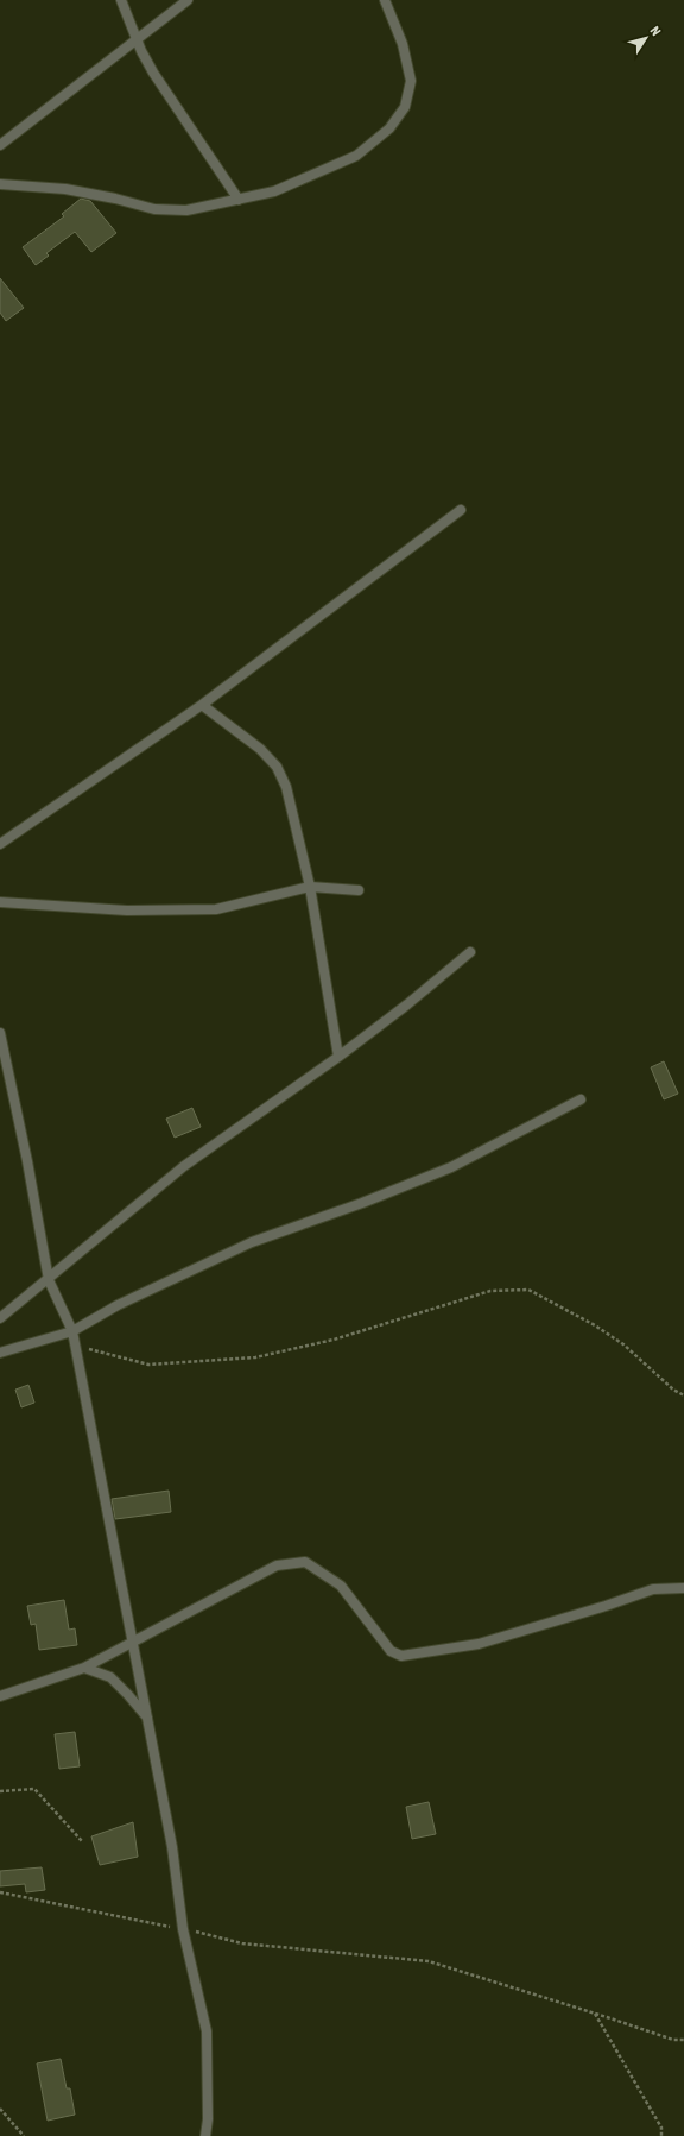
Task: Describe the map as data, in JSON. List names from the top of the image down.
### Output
{
  "north": "top right"
}
